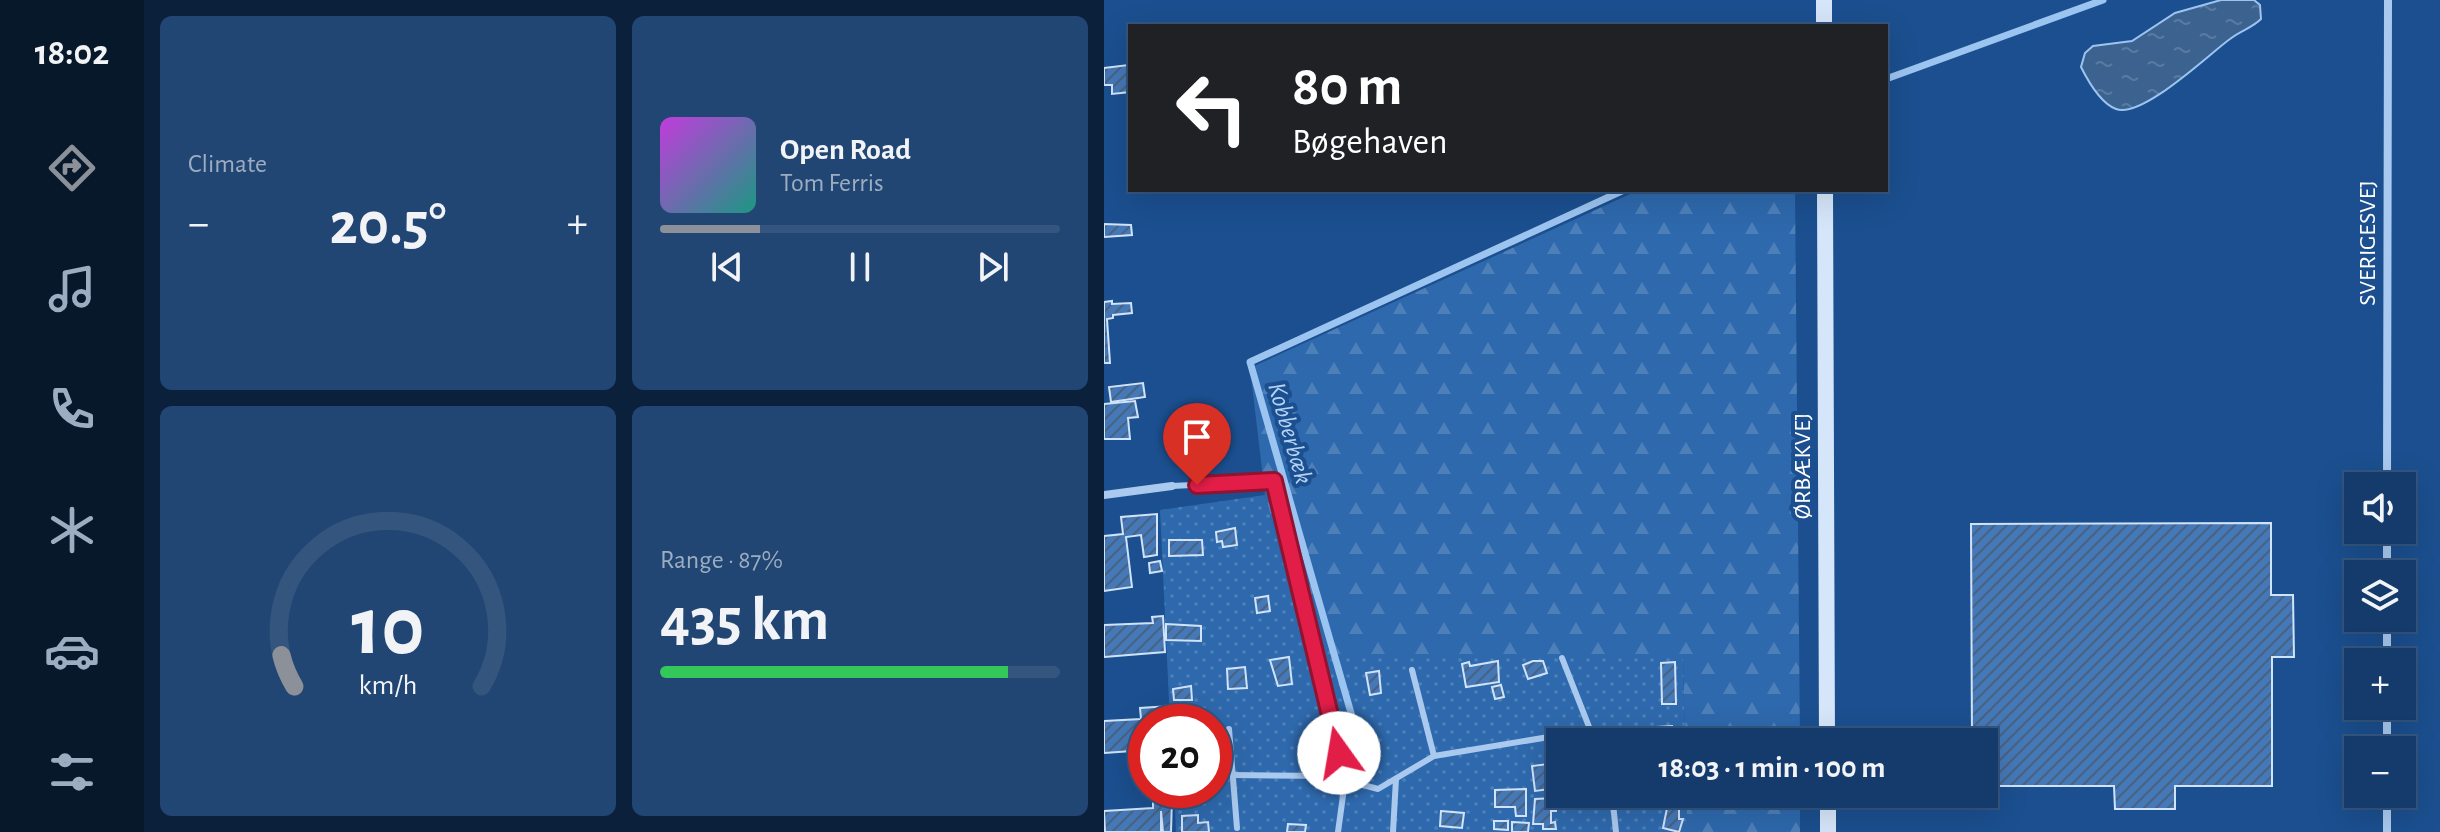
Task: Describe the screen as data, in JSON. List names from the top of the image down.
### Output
{
  "streets": {
    "street": ["SVERIGESVEJ", "ØRBÆKVEJ"]
  },
  "water": ["Kobberbæk"],
  "page": {
    "tabs": "18:02",
    "tile": [
      "Climate",
      ["Range · 87%", "435 km"]
    ],
    "turn": ["80 m", "Bøgehaven"],
    "song": ["Open Road", "Tom Ferris"],
    "heat": ["−", "20.5°", "+"],
    "map_buttons": ["+", "−"],
    "limit": "20",
    "trip": "18:03 · 1 min · 100 m",
    "gauge": ["10", "km/h"]
  }
}
